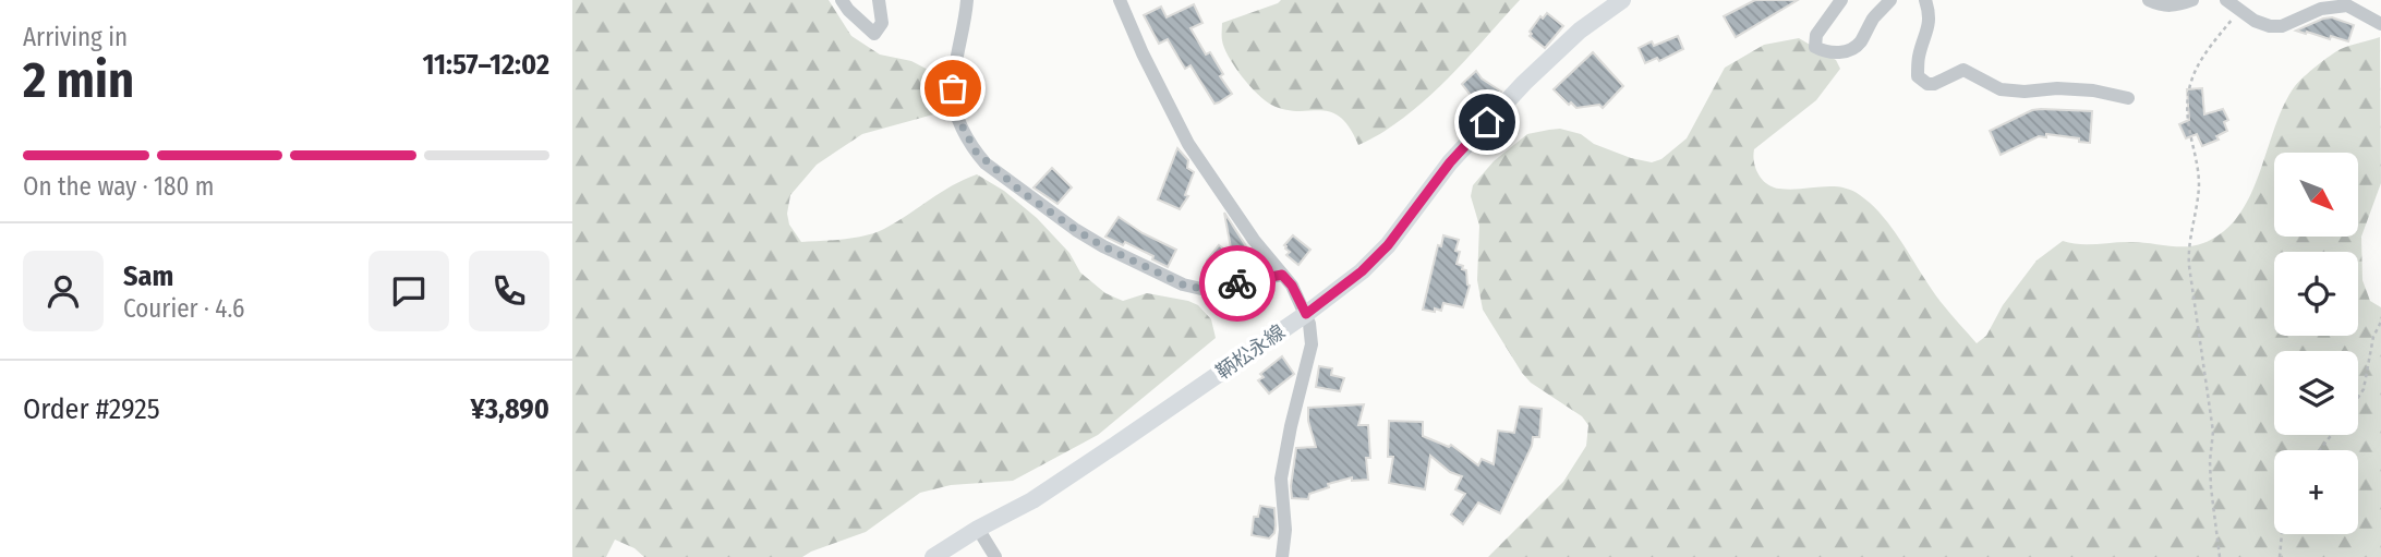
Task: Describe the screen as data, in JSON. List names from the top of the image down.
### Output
{
  "streets": {
    "main road": ["鞆松永線"]
  },
  "north": "bottom right",
  "page": {
    "heading": ["2 min", "Arriving in", "11:57–12:02"],
    "panel": [
      "Sam",
      "Courier · 4.6",
      "Order #2925",
      "¥3,890"
    ],
    "bar": "On the way · 180 m",
    "map_buttons": "+"
  }
}
